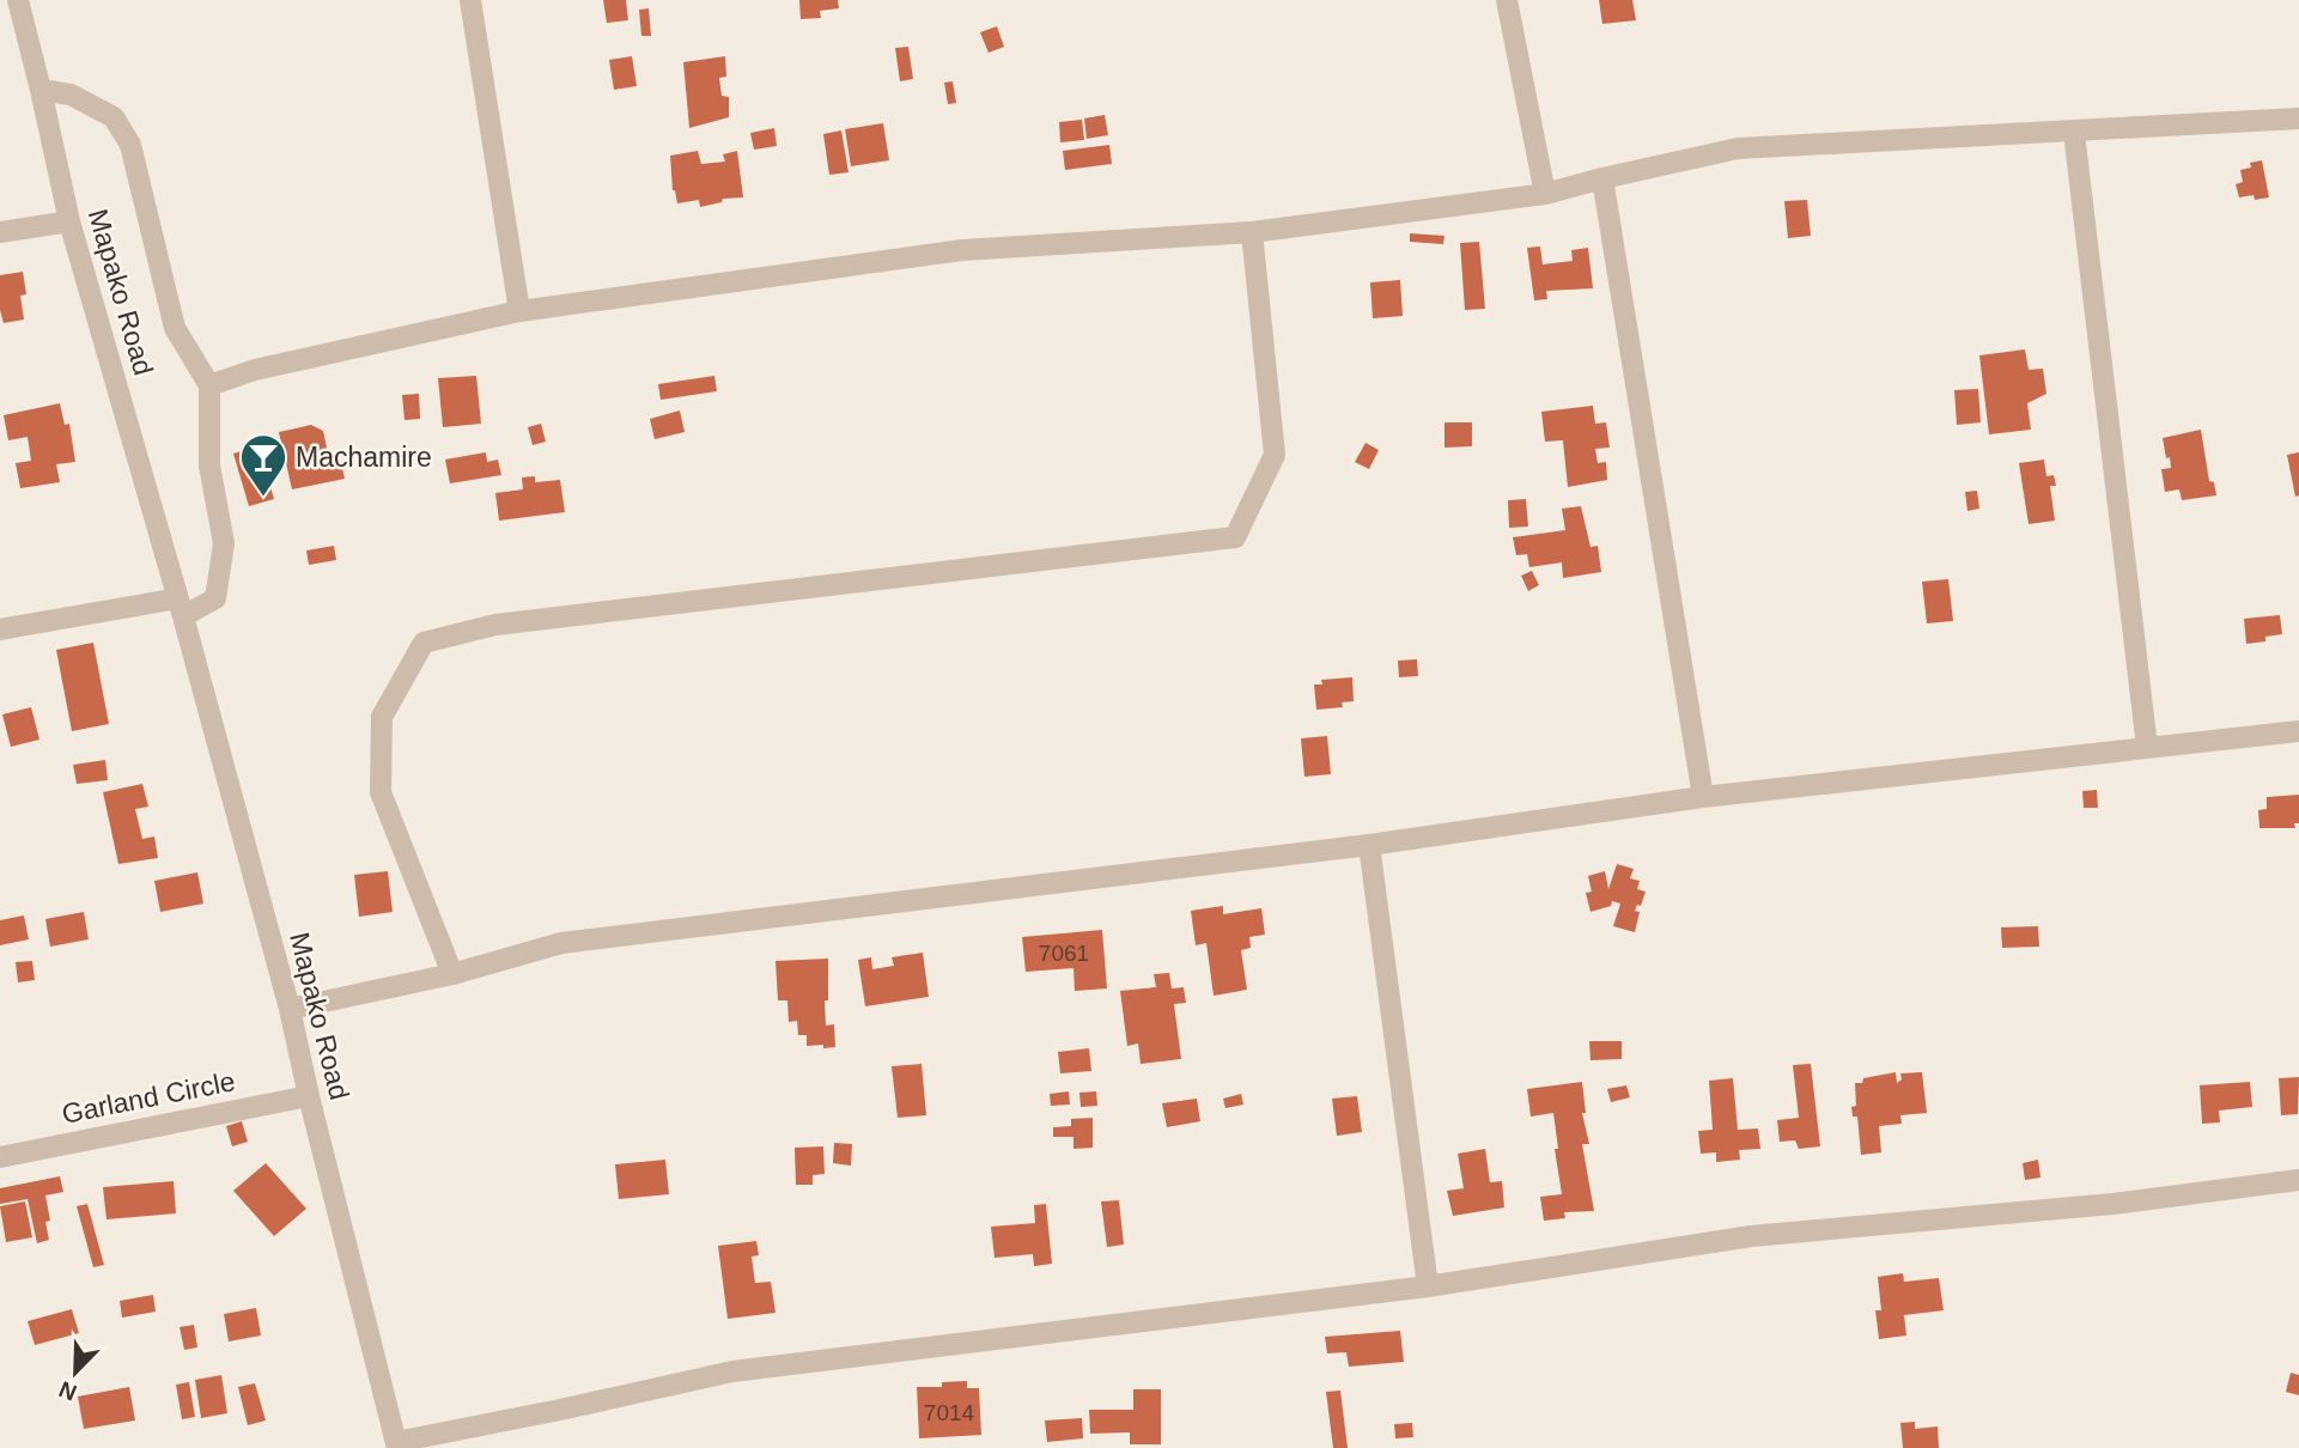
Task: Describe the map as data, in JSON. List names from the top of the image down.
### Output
{
  "streets": {
    "street": ["Mapako Road", "Garland Circle"]
  },
  "crossings": [
    ["Mapako Road", "Garland Circle"]
  ],
  "places": {
    "bar": ["Machamire"]
  },
  "house_numbers": ["7061", "7014"],
  "north": "bottom left"
}
